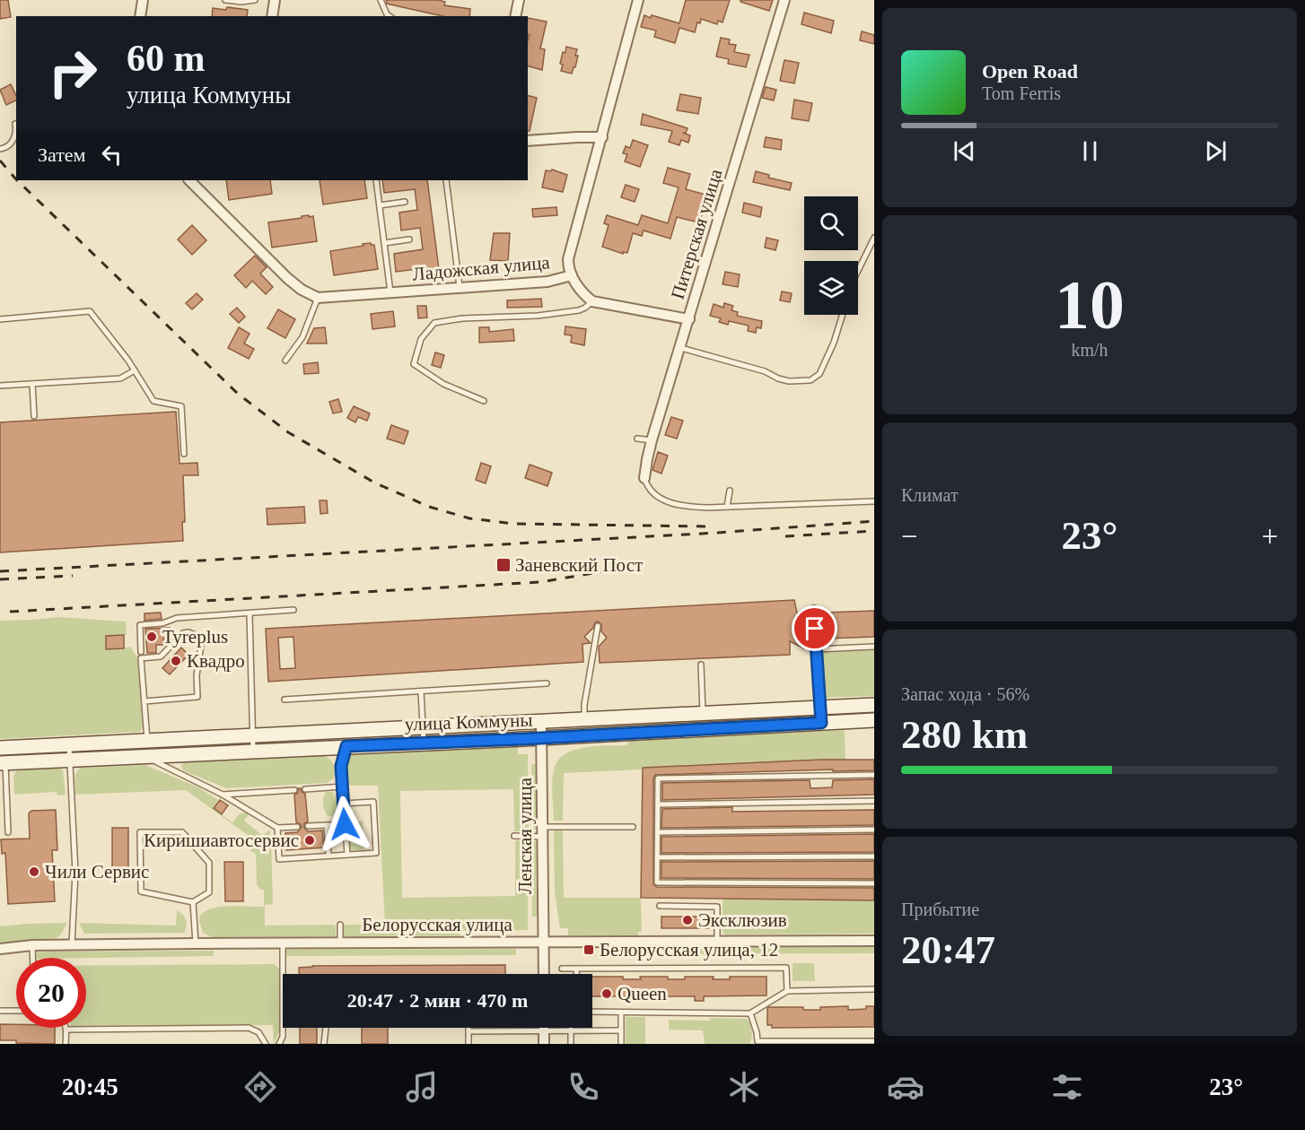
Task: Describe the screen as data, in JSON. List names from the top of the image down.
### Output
{
  "streets": {
    "street": [
      "Питерская улица",
      "Ладожская улица",
      "улица Коммуны",
      "Ленская улица",
      "Белорусская улица"
    ]
  },
  "crossings": [
    ["улица Коммуны", "Ленская улица"],
    ["Ленская улица", "Белорусская улица"]
  ],
  "places": {
    "transit": ["Заневский Пост", "Белорусская улица, 12"],
    "other": [
      "Tyreplus",
      "Квадро",
      "Киришиавтосервис",
      "Чили Сервис",
      "Эксклюзив",
      "Queen"
    ]
  },
  "page": {
    "turn": ["60 m", "улица Коммуны"],
    "song": ["Open Road", "Tom Ferris"],
    "then": "Затем",
    "tile": [
      ["10", "km/h"],
      "Климат",
      ["Запас хода · 56%", "280 km"],
      ["Прибытие", "20:47"]
    ],
    "heat": ["−", "23°", "+"],
    "limit": "20",
    "trip": "20:47 · 2 мин · 470 m",
    "tabs": ["20:45", "23°"]
  }
}
